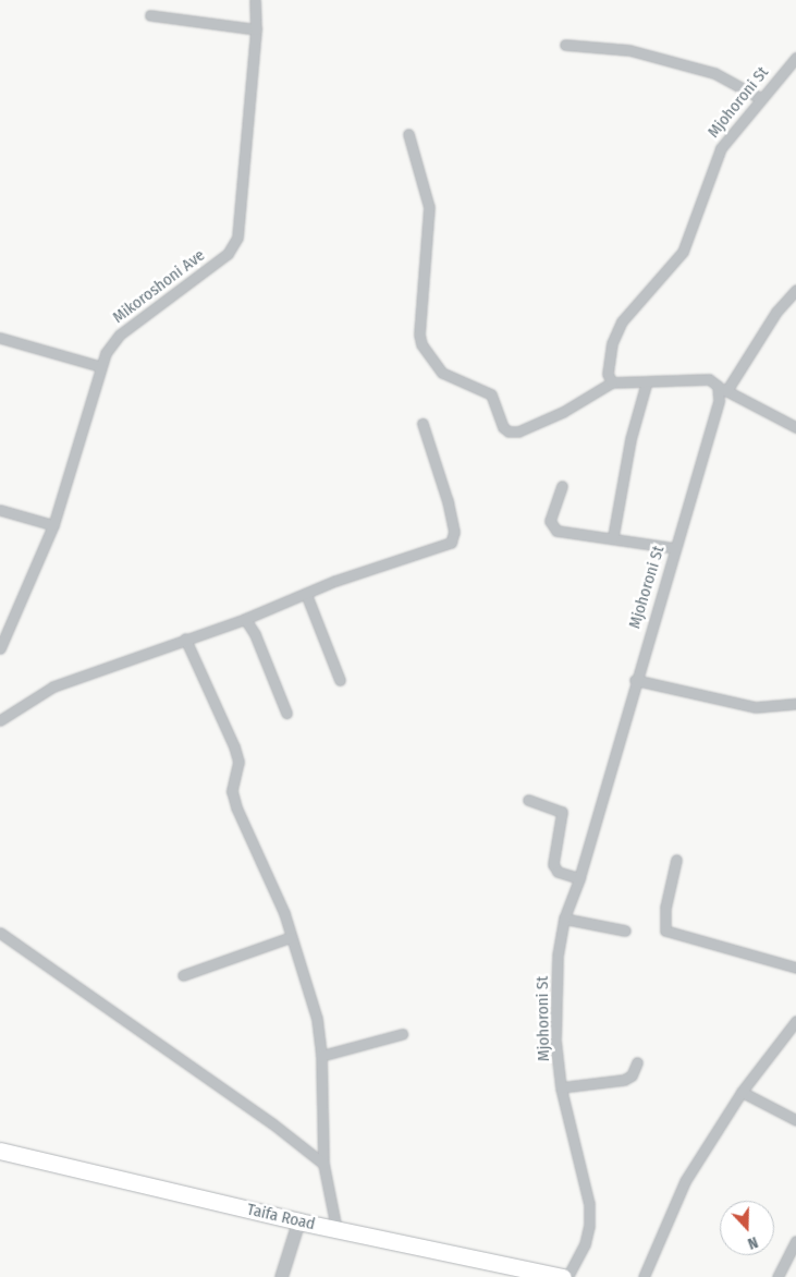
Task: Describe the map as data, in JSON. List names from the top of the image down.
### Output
{
  "streets": {
    "highway": ["Taifa Road"],
    "street": ["Mjohoroni St", "Mikoroshoni Ave"]
  },
  "north": "bottom"
}
